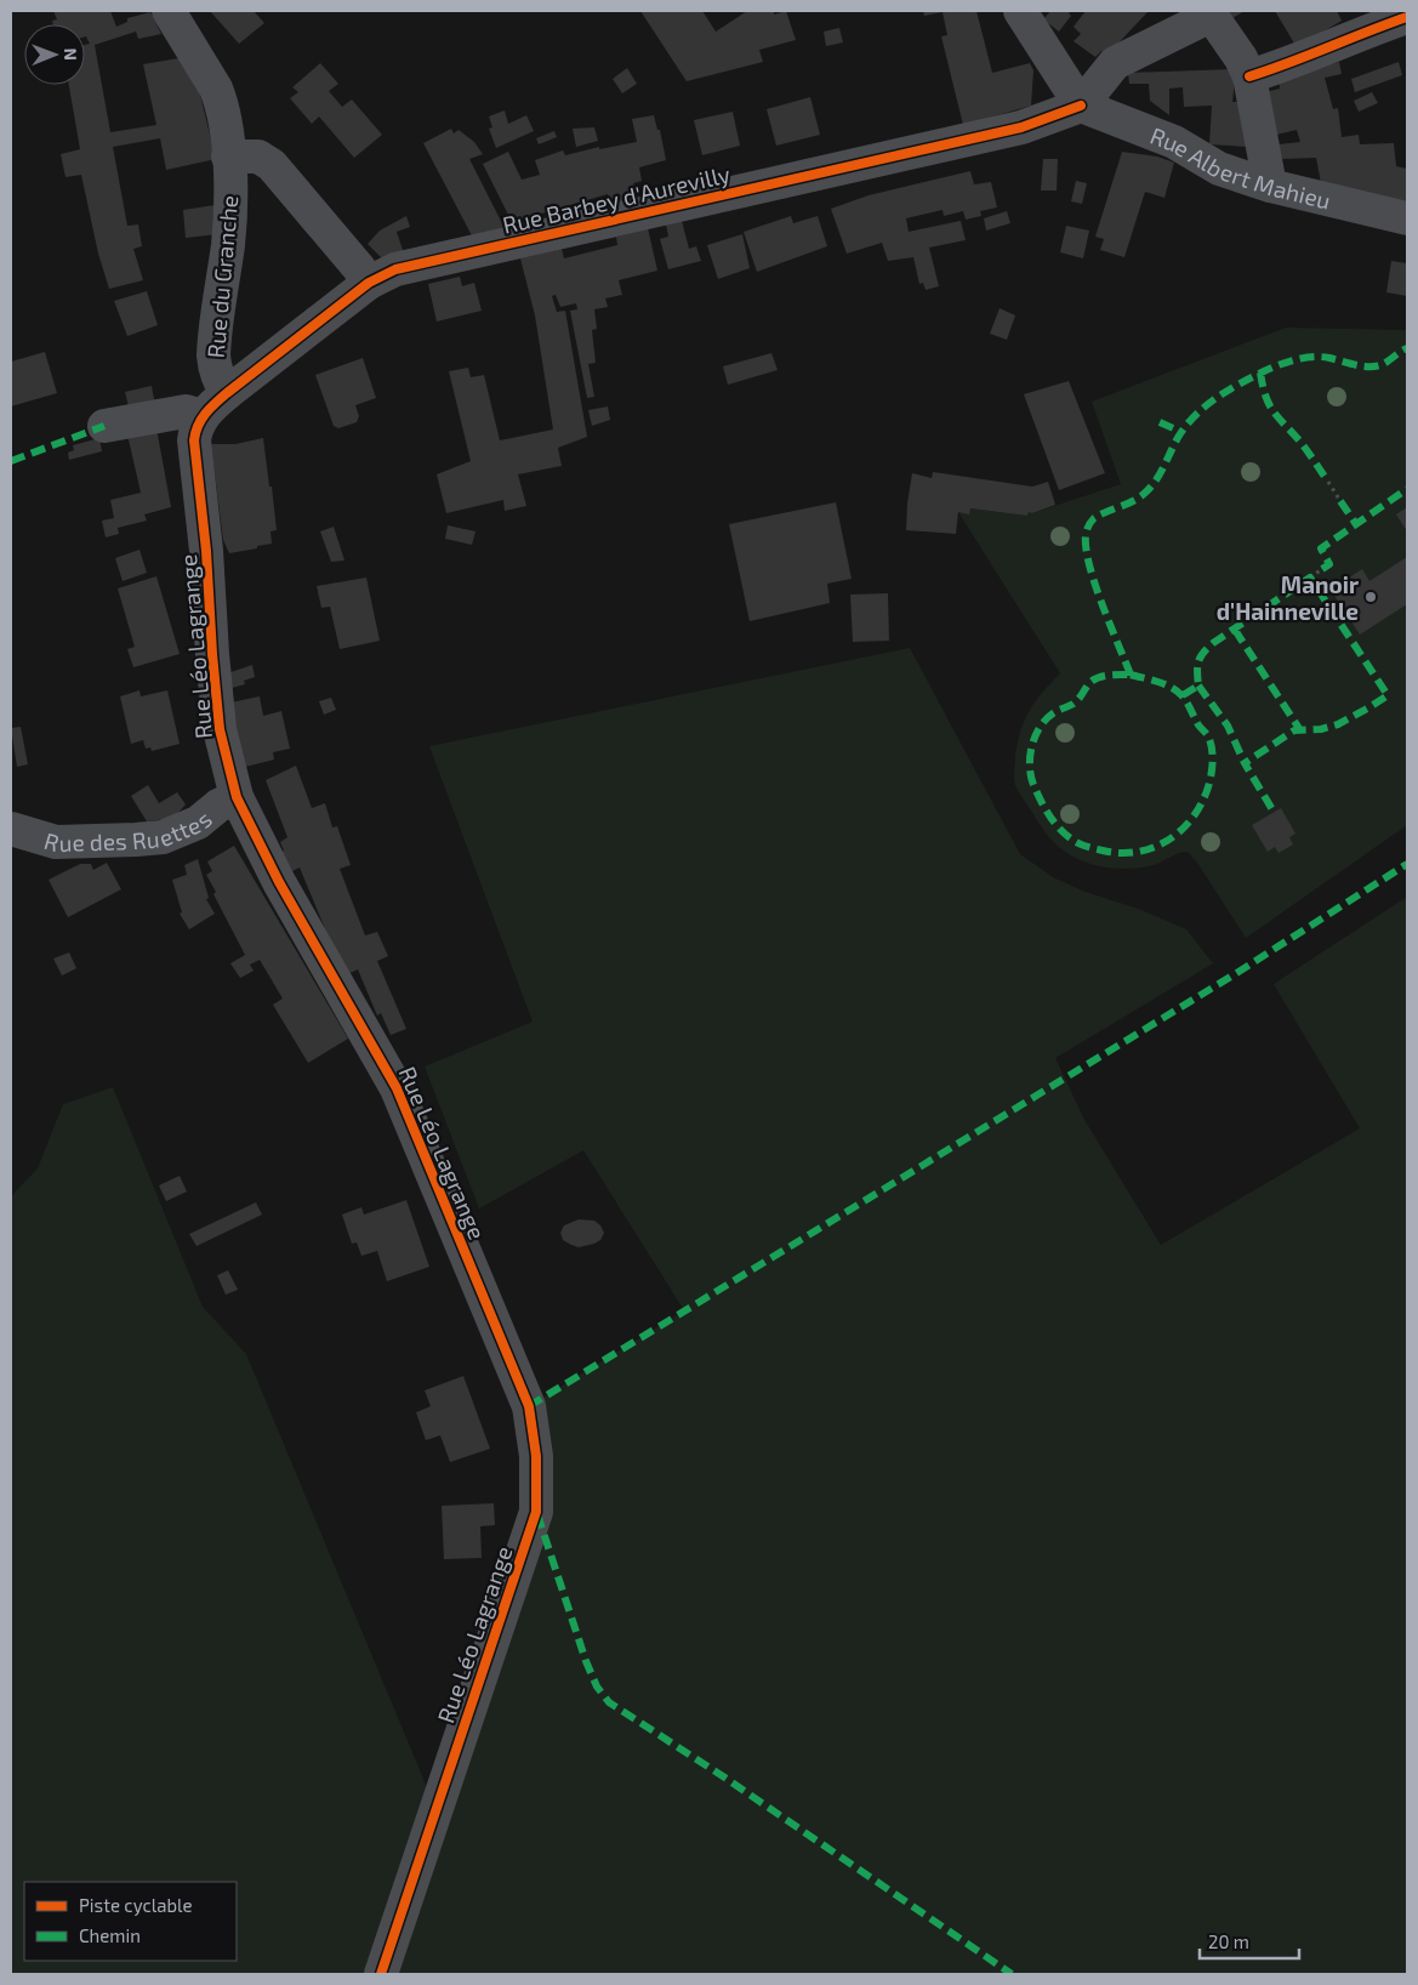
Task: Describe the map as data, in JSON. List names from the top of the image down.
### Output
{
  "streets": {
    "street": [
      "Rue Albert Mahieu",
      "Rue Barbey d'Aurevilly",
      "Rue du Granche",
      "Rue Léo Lagrange",
      "Rue des Ruettes"
    ]
  },
  "crossings": [
    ["Rue Albert Mahieu", "Rue Barbey d'Aurevilly"],
    ["Rue Barbey d'Aurevilly", "Rue du Granche"],
    ["Rue Barbey d'Aurevilly", "Rue Léo Lagrange"],
    ["Rue du Granche", "Rue Léo Lagrange"],
    ["Rue Léo Lagrange", "Rue des Ruettes"]
  ],
  "places": ["Manoir d'Hainneville"],
  "legend": ["Piste cyclable", "Chemin"],
  "scale_bar": "20 m",
  "north": "right"
}
